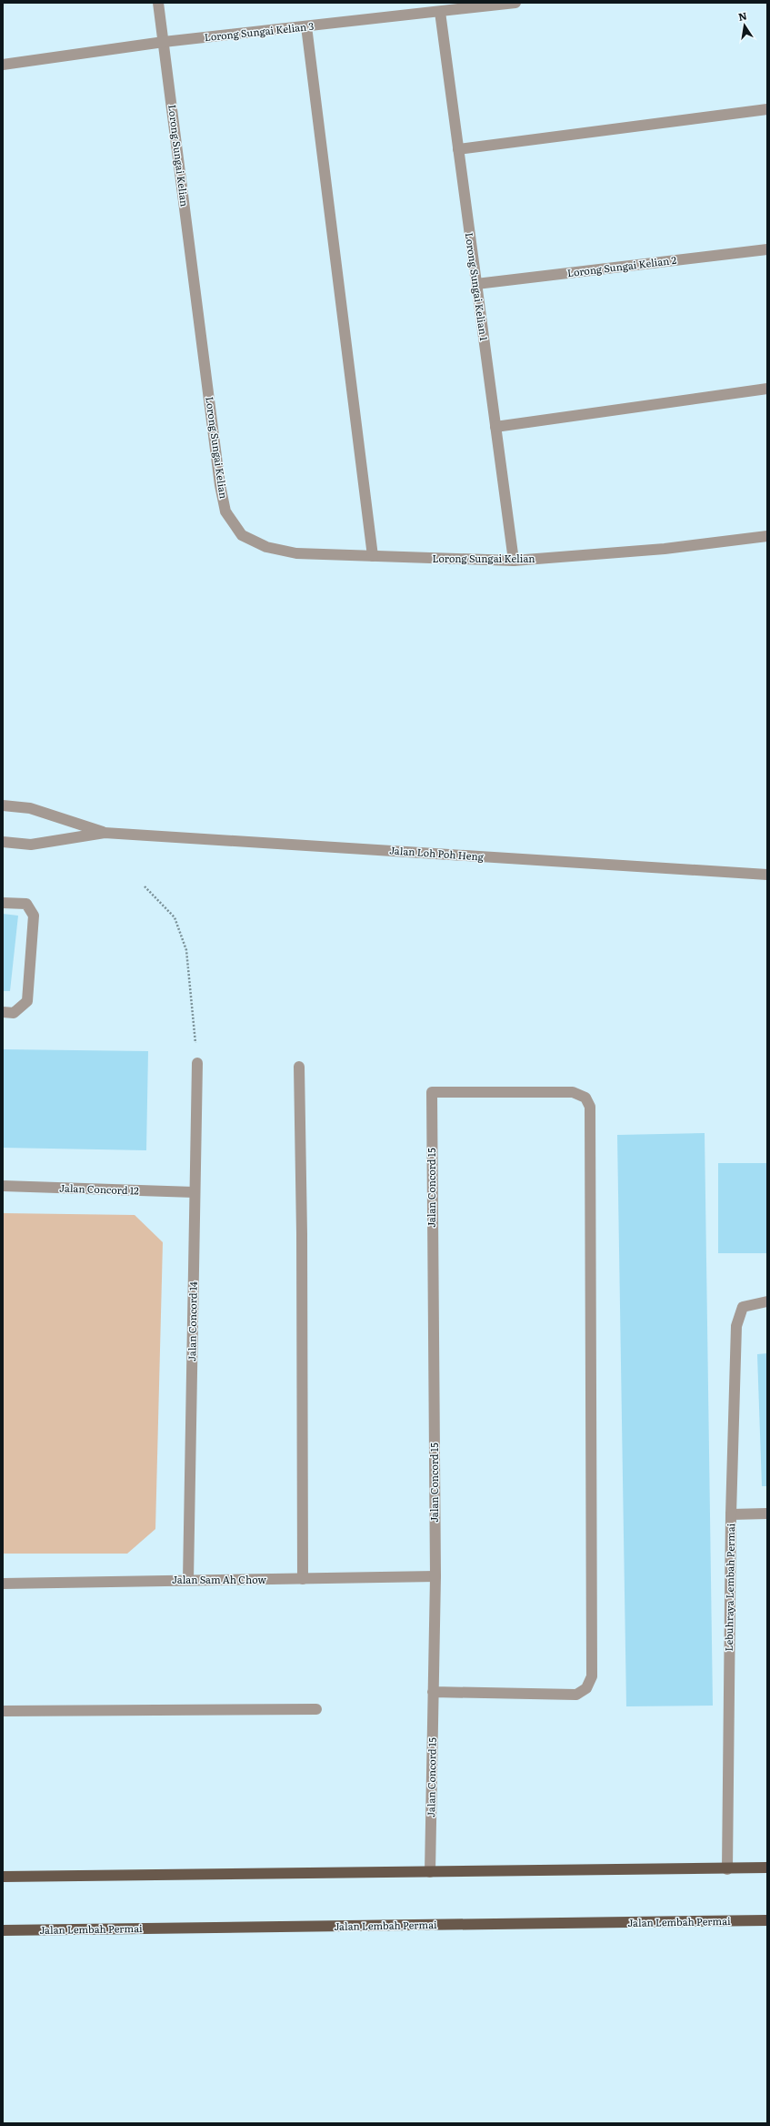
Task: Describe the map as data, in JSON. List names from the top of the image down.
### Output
{
  "streets": {
    "main road": ["Jalan Lembah Permai"],
    "street": [
      "Lorong Sungai Kelian 3",
      "Lorong Sungai Kelian",
      "Lorong Sungai Kelian 2",
      "Lorong Sungai Kelian 1",
      "Jalan Loh Poh Heng",
      "Jalan Concord 15",
      "Jalan Concord 12",
      "Jalan Concord 14",
      "Jalan Sam Ah Chow",
      "Lebuhraya Lembah Permai"
    ]
  },
  "crossings": [
    ["Lorong Sungai Kelian 3", "Lorong Sungai Kelian"],
    ["Lorong Sungai Kelian 3", "Lorong Sungai Kelian 1"],
    ["Lorong Sungai Kelian", "Lorong Sungai Kelian 1"],
    ["Lorong Sungai Kelian 2", "Lorong Sungai Kelian 1"],
    ["Jalan Concord 15", "Jalan Sam Ah Chow"],
    ["Jalan Concord 12", "Jalan Concord 14"],
    ["Jalan Concord 14", "Jalan Sam Ah Chow"]
  ],
  "north": "top"
}
